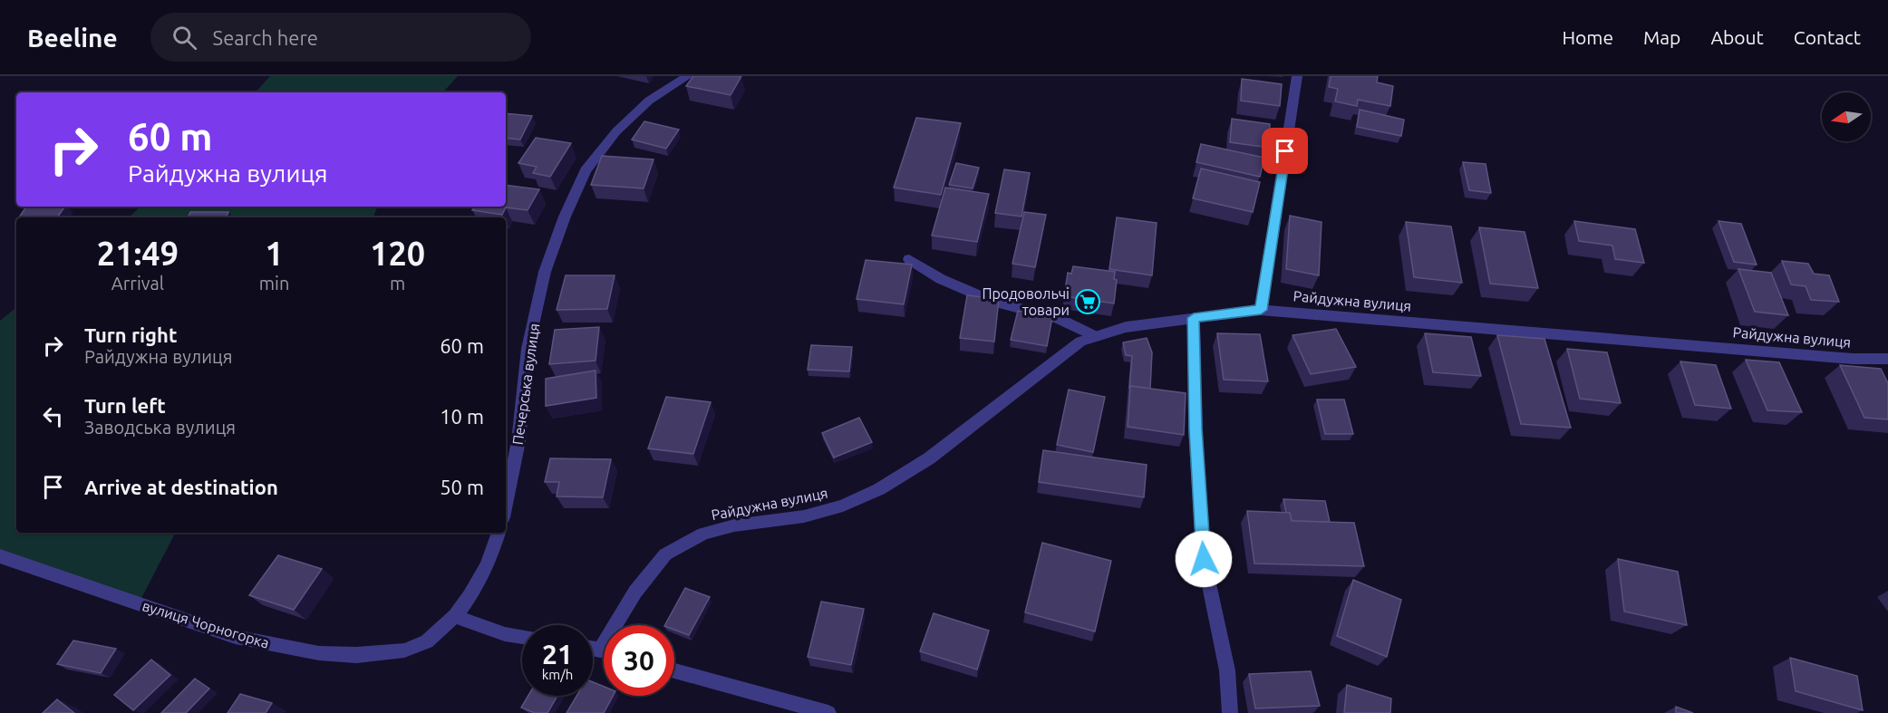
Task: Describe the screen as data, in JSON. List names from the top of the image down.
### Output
{
  "streets": {
    "street": ["Райдужна вулиця", "Печерська вулиця", "вулиця Чорногорка"]
  },
  "places": {
    "supermarket": ["Продовольчі товари"]
  },
  "north": "left",
  "page": {
    "header": "Beeline",
    "search": "Search here",
    "nav": [
      "Home",
      "Map",
      "About",
      "Contact"
    ],
    "turn": ["60 m", "Райдужна вулиця"],
    "eta": [
      "21:49",
      "Arrival",
      "1",
      "min",
      "120",
      "m"
    ],
    "list": [
      {
        "name": "Turn right",
        "note": "Райдужна вулиця",
        "value": "60 m"
      },
      {
        "name": "Turn left",
        "note": "Заводська вулиця",
        "value": "10 m"
      },
      {
        "name": "Arrive at destination",
        "value": "50 m"
      }
    ],
    "speed": "21 km/h",
    "limit": "30"
  }
}
